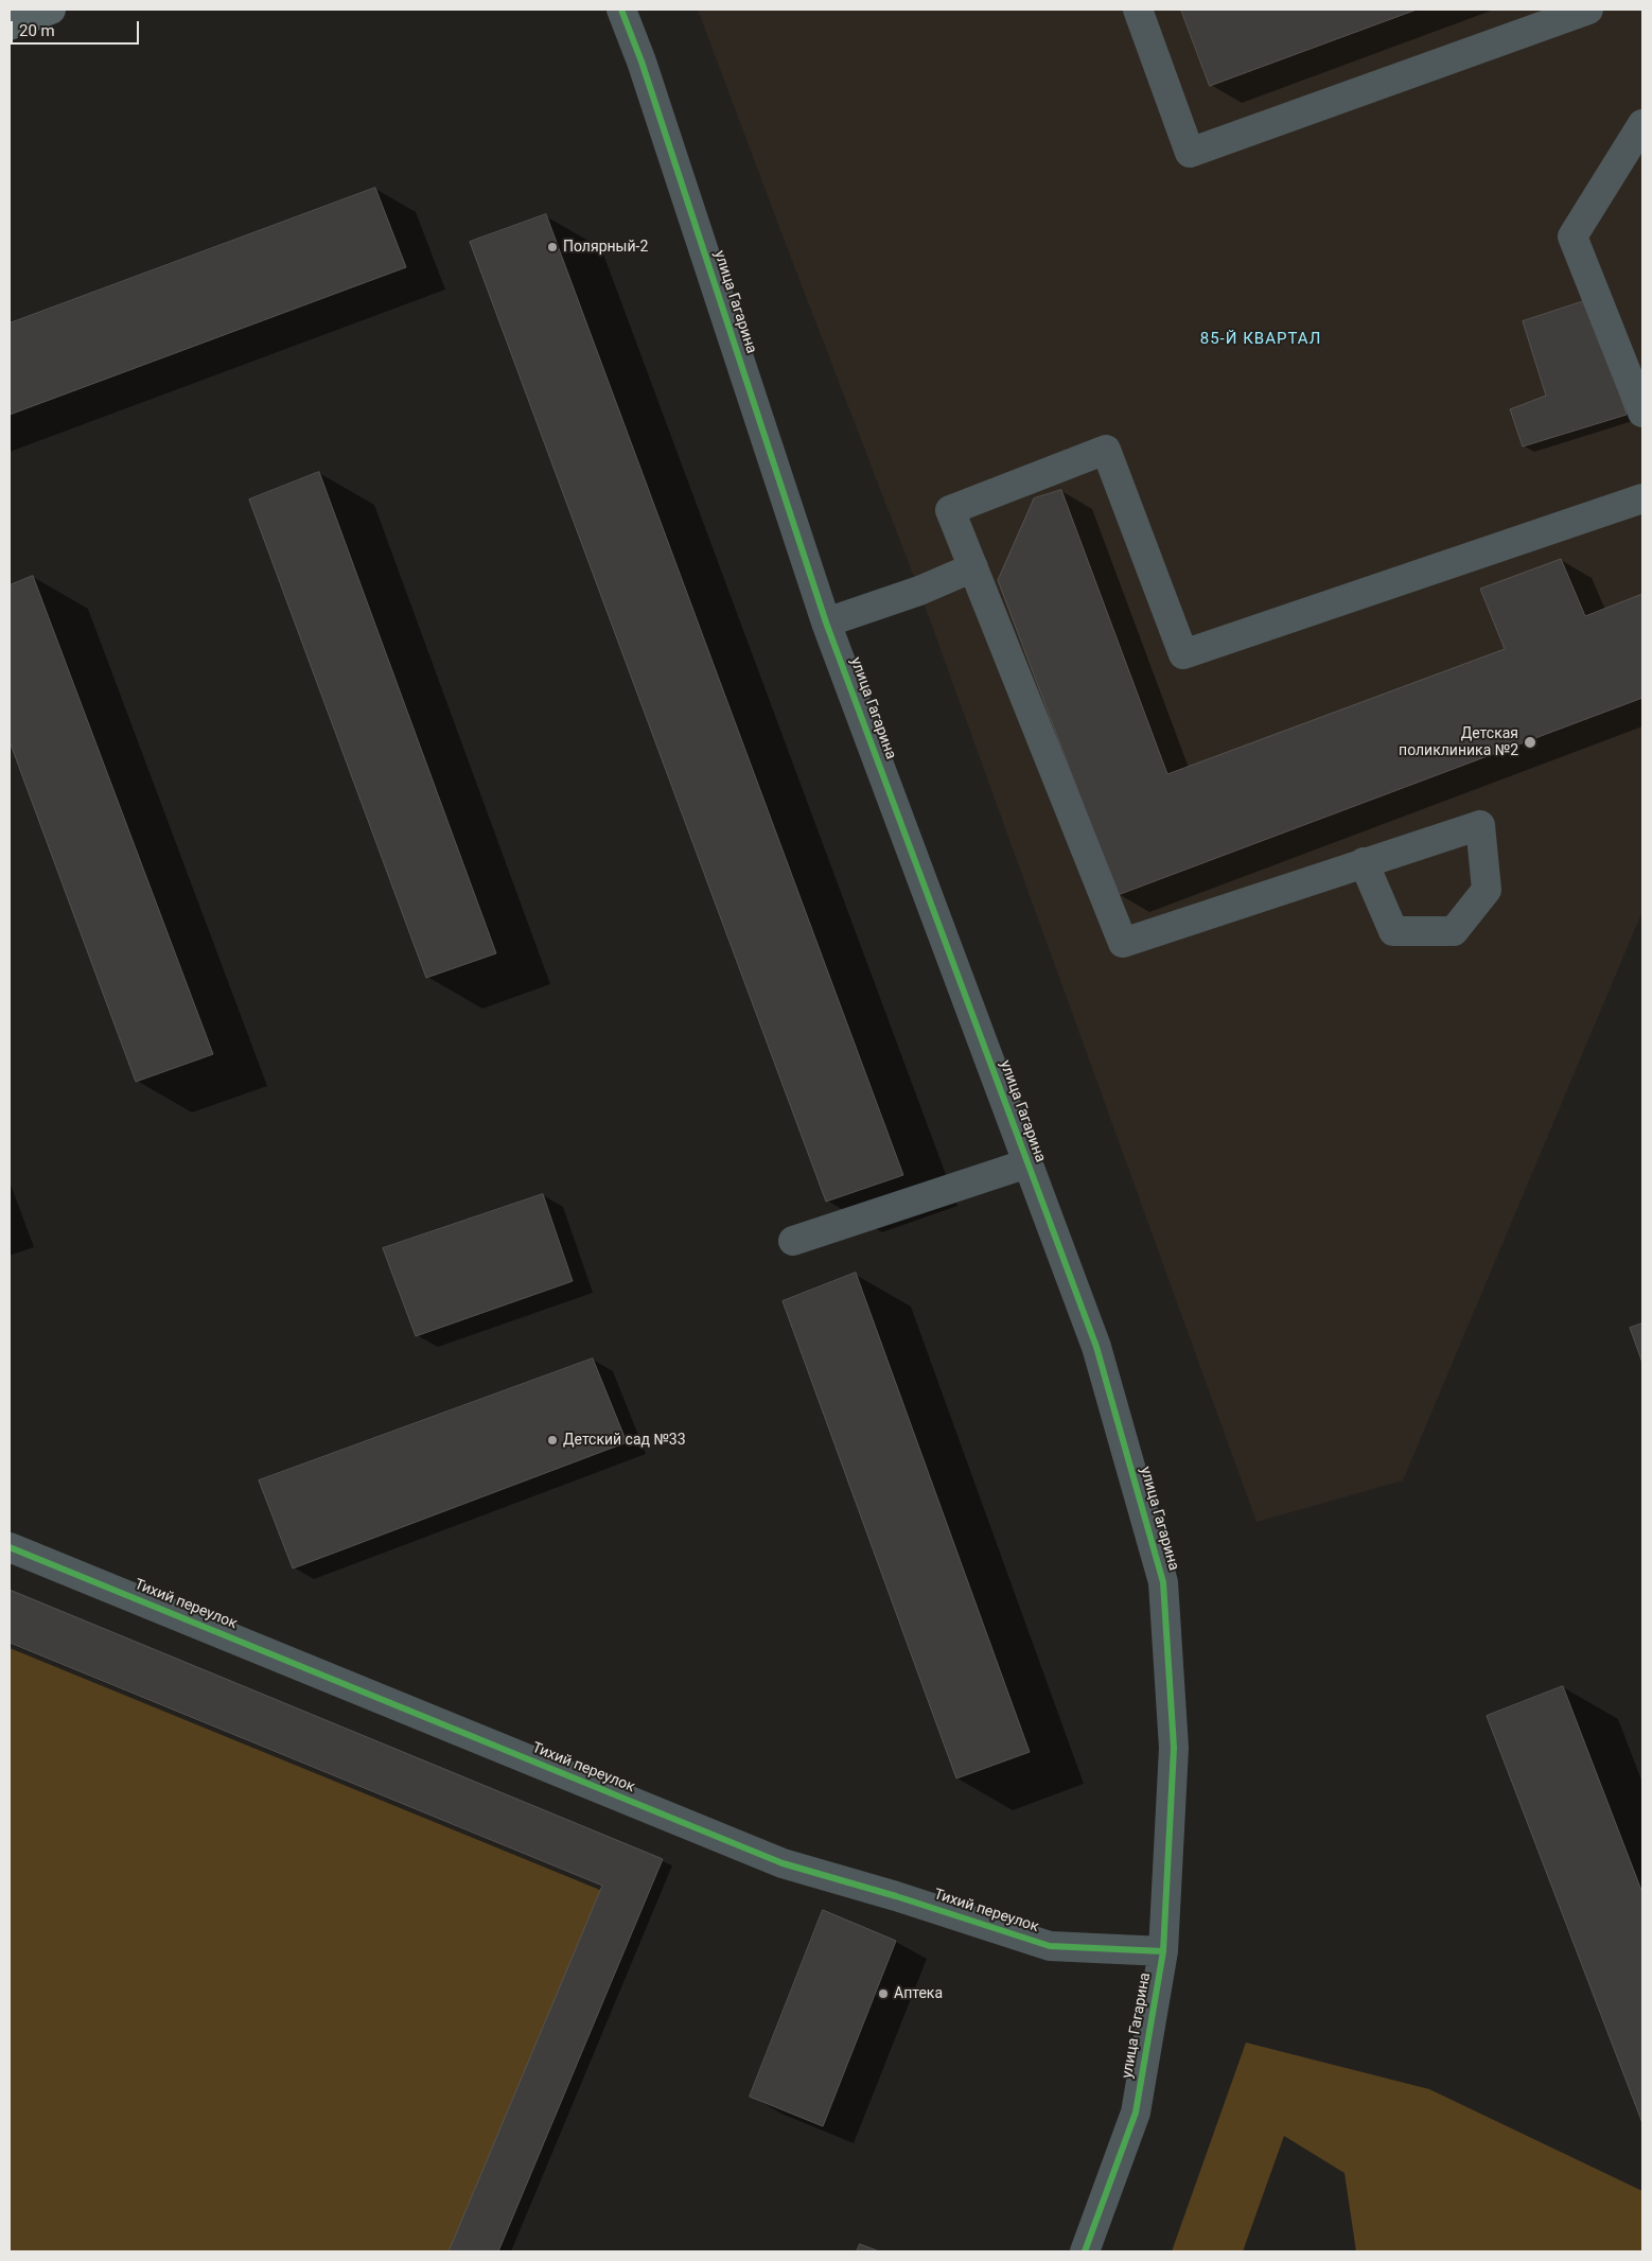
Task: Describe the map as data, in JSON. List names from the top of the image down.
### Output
{
  "streets": {
    "street": ["улица Гагарина", "Тихий переулок"]
  },
  "crossings": [
    ["улица Гагарина", "Тихий переулок"]
  ],
  "districts": ["85-Й КВАРТАЛ"],
  "places": [
    "Полярный-2",
    "Детская поликлиника №2",
    "Детский сад №33",
    "Аптека"
  ],
  "scale_bar": "20 m"
}
